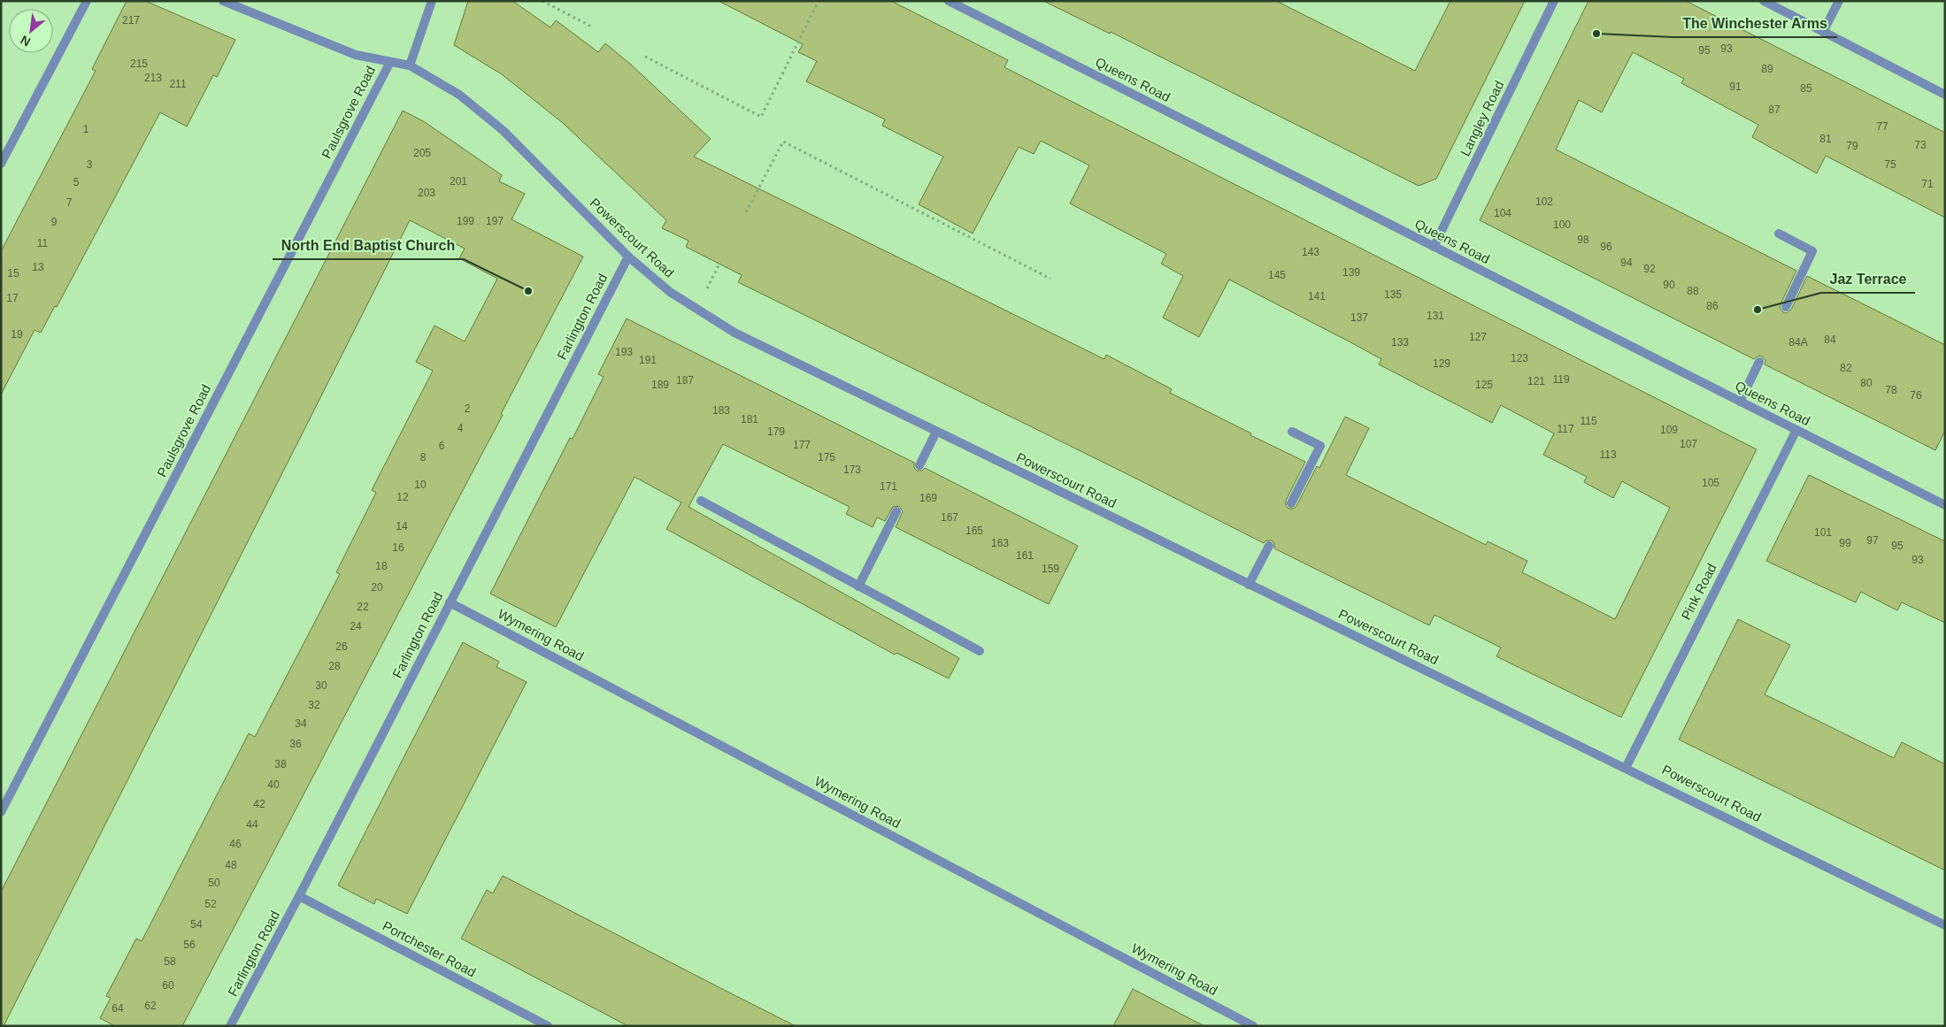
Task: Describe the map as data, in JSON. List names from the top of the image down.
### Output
{
  "streets": {
    "street": [
      "Queens Road",
      "Paulsgrove Road",
      "Langley Road",
      "Powerscourt Road",
      "Farlington Road",
      "Pink Road",
      "Wymering Road",
      "Portchester Road"
    ]
  },
  "crossings": [
    ["Queens Road", "Langley Road"],
    ["Queens Road", "Pink Road"],
    ["Paulsgrove Road", "Powerscourt Road"],
    ["Powerscourt Road", "Farlington Road"],
    ["Powerscourt Road", "Pink Road"],
    ["Farlington Road", "Wymering Road"],
    ["Farlington Road", "Portchester Road"]
  ],
  "places": ["The Winchester Arms", "North End Baptist Church", "Jaz Terrace"],
  "house_numbers": [
    "217",
    "93",
    "95",
    "215",
    "89",
    "213",
    "211",
    "91",
    "85",
    "87",
    "77",
    "1",
    "81",
    "73",
    "79",
    "205",
    "3",
    "75",
    "201",
    "5",
    "71",
    "203",
    "102",
    "7",
    "104",
    "199",
    "197",
    "9",
    "100",
    "98",
    "11",
    "96",
    "143",
    "94",
    "13",
    "92",
    "139",
    "15",
    "145",
    "90",
    "88",
    "135",
    "141",
    "17",
    "86",
    "131",
    "137",
    "19",
    "127",
    "84",
    "133",
    "84A",
    "193",
    "123",
    "191",
    "129",
    "82",
    "119",
    "187",
    "121",
    "80",
    "189",
    "125",
    "78",
    "76",
    "2",
    "183",
    "181",
    "115",
    "4",
    "117",
    "109",
    "179",
    "107",
    "177",
    "6",
    "113",
    "8",
    "175",
    "173",
    "105",
    "10",
    "171",
    "12",
    "169",
    "167",
    "14",
    "165",
    "101",
    "97",
    "163",
    "99",
    "95",
    "16",
    "161",
    "93",
    "18",
    "159",
    "20",
    "22",
    "24",
    "26",
    "28",
    "30",
    "32",
    "34",
    "36",
    "38",
    "40",
    "42",
    "44",
    "46",
    "48",
    "50",
    "52",
    "54",
    "56",
    "58",
    "60",
    "62",
    "64"
  ],
  "north": "bottom left"
}
